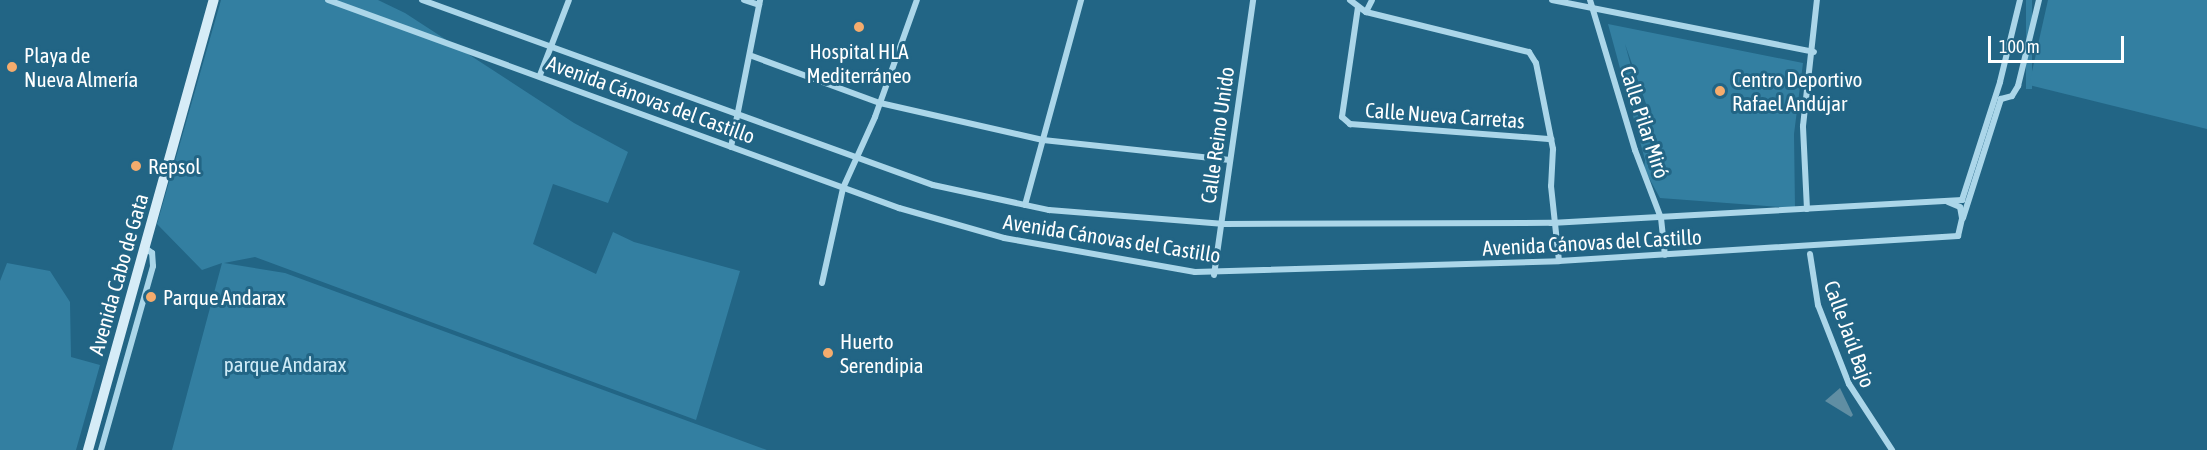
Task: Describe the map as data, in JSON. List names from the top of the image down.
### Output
{
  "streets": {
    "main road": ["Avenida Cabo de Gata"],
    "street": [
      "Avenida Cánovas del Castillo",
      "Calle Nueva Carretas",
      "Calle Pilar Miró",
      "Calle Reino Unido",
      "Calle Jaúl Bajo"
    ]
  },
  "crossings": [
    ["Avenida Cánovas del Castillo", "Calle Pilar Miró"],
    ["Avenida Cánovas del Castillo", "Calle Reino Unido"]
  ],
  "parks": ["parque Andarax"],
  "places": [
    "Hospital HLA Mediterráneo",
    "Playa de Nueva Almería",
    "Centro Deportivo Rafael Andújar",
    "Repsol",
    "Parque Andarax",
    "Huerto Serendipia"
  ],
  "scale_bar": "100 m"
}
